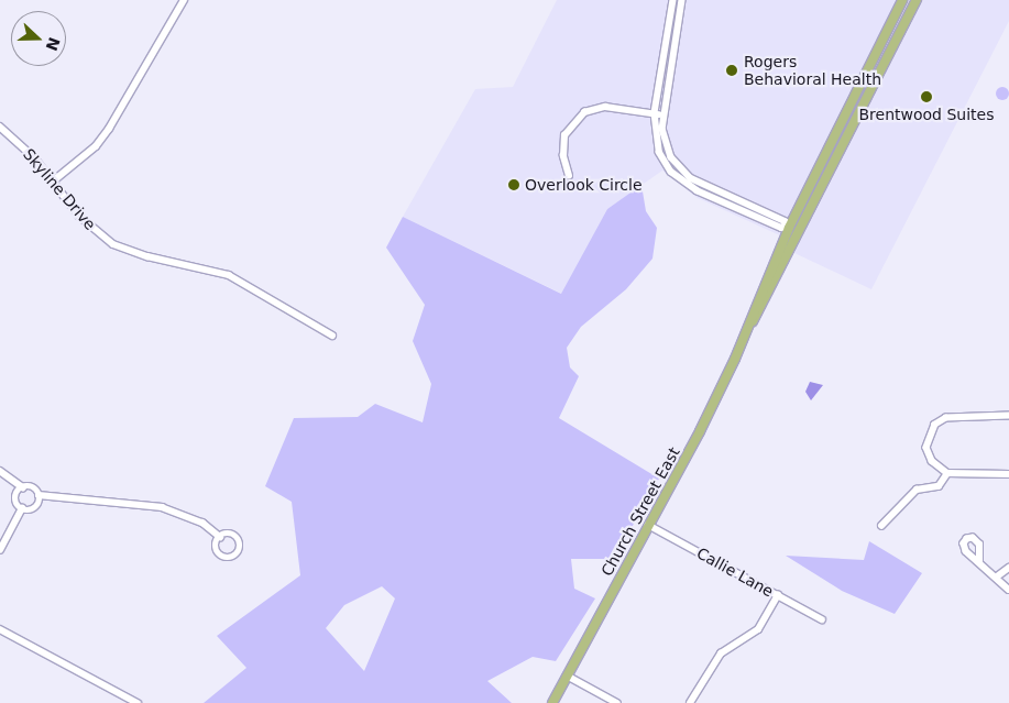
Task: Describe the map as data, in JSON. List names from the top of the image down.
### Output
{
  "streets": {
    "main road": ["Church Street East"],
    "street": ["Skyline Drive", "Callie Lane"]
  },
  "crossings": [
    ["Church Street East", "Callie Lane"]
  ],
  "places": ["Rogers Behavioral Health", "Brentwood Suites", "Overlook Circle"],
  "north": "right"
}
